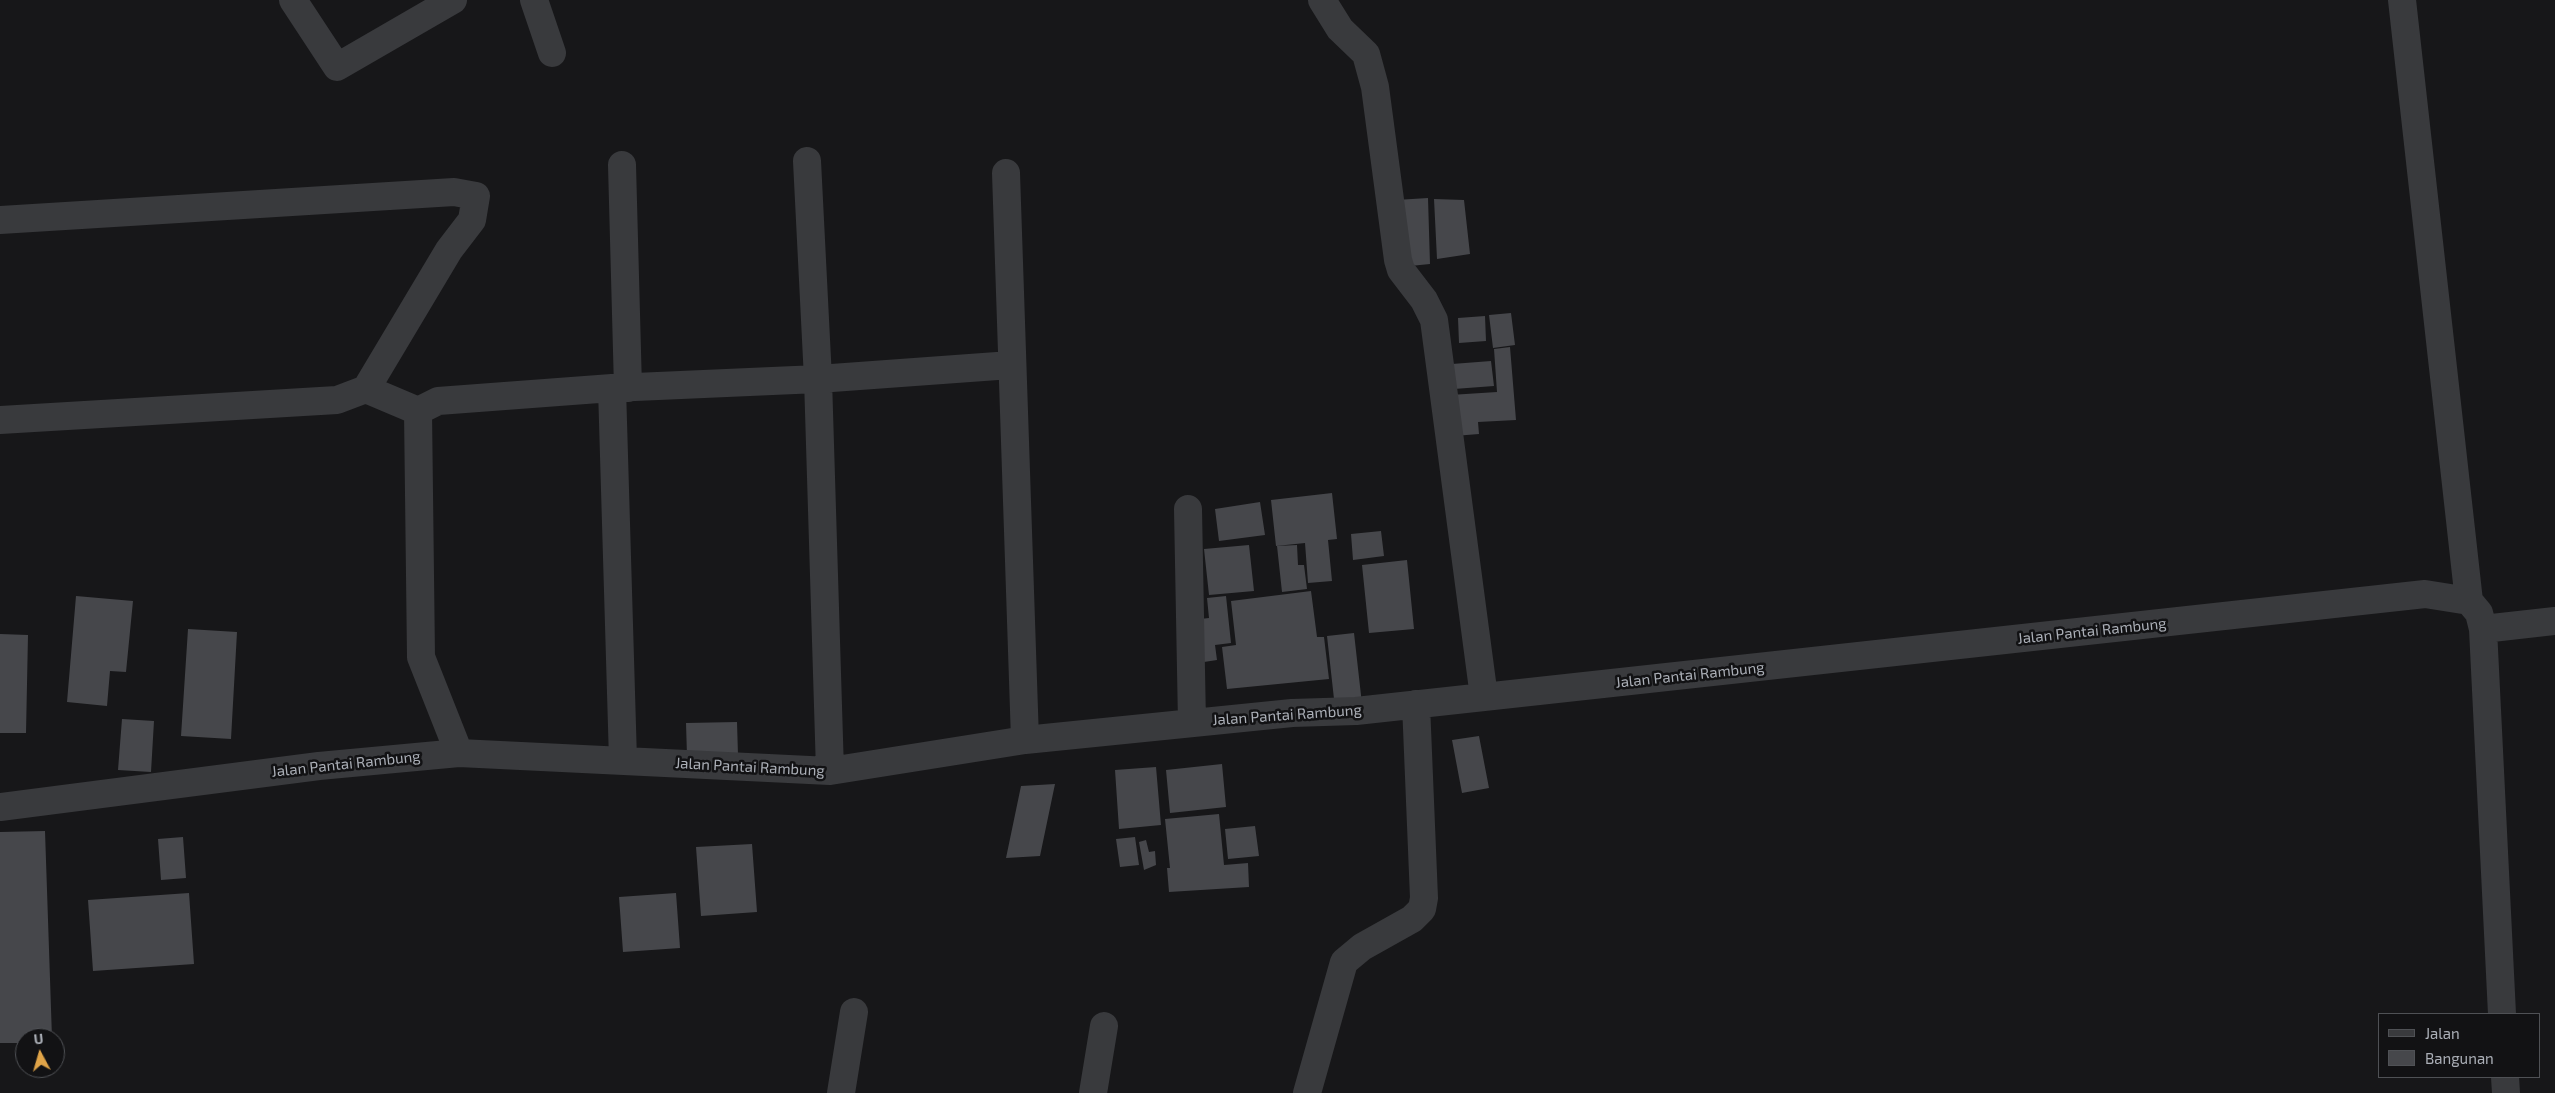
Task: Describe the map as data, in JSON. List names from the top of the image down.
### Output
{
  "streets": {
    "street": ["Jalan Pantai Rambung"]
  },
  "legend": ["Jalan", "Bangunan"],
  "north": "top"
}
